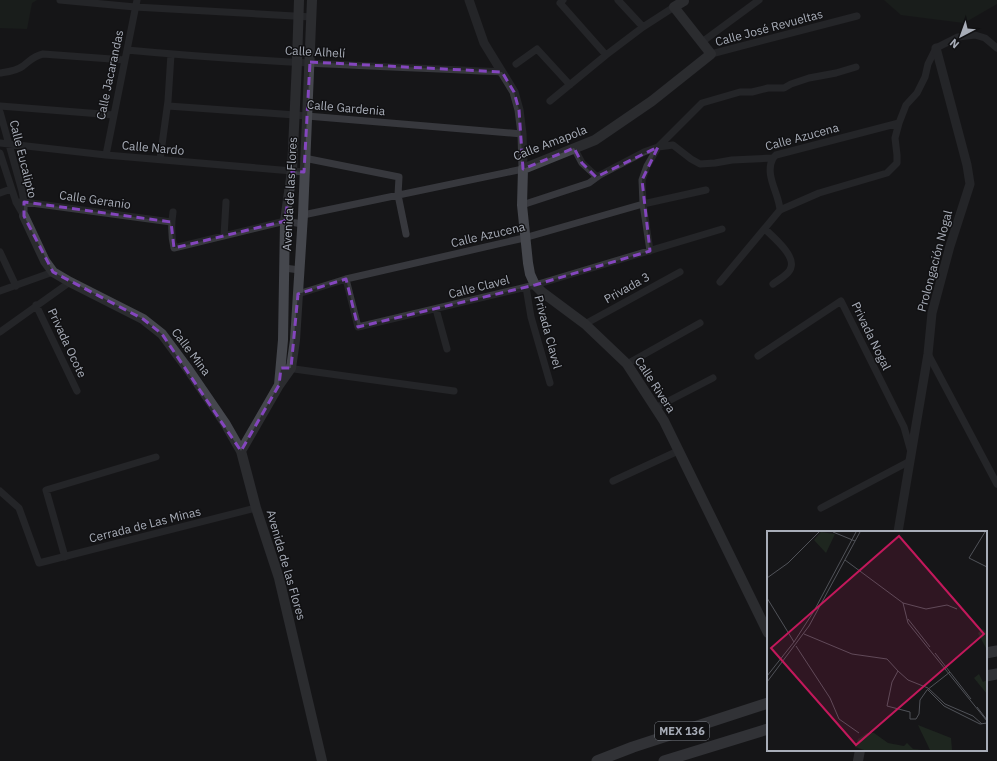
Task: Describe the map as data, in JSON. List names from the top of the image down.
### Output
{
  "streets": {
    "main road": [
      "Calle Amapola",
      "Avenida de las Flores",
      "Calle Mina",
      "Calle Rivera",
      "MEX 136"
    ],
    "street": [
      "Calle José Revueltas",
      "Calle Alhelí",
      "Calle Jacarandas",
      "Calle Gardenia",
      "Calle Azucena",
      "Calle Nardo",
      "Calle Eucalipto",
      "Calle Geranio",
      "Prolongación Nogal",
      "Calle Clavel",
      "Privada 3",
      "Privada Clavel",
      "Privada Nogal",
      "Privada Ocote",
      "Cerrada de Las Minas"
    ]
  },
  "crossings": [
    ["Calle José Revueltas", "Calle Amapola"],
    ["Calle Alhelí", "Calle Jacarandas"],
    ["Calle Alhelí", "Avenida de las Flores"],
    ["Calle Jacarandas", "Calle Nardo"],
    ["Calle Gardenia", "Avenida de las Flores"],
    ["Calle Azucena", "Avenida de las Flores"],
    ["Calle Azucena", "Calle Clavel"],
    ["Calle Amapola", "Avenida de las Flores"],
    ["Calle Nardo", "Calle Eucalipto"],
    ["Calle Nardo", "Avenida de las Flores"],
    ["Calle Eucalipto", "Calle Geranio"],
    ["Avenida de las Flores", "Calle Mina"],
    ["Avenida de las Flores", "Cerrada de Las Minas"],
    ["Prolongación Nogal", "Privada Nogal"],
    ["Calle Clavel", "Privada Clavel"],
    ["Calle Clavel", "Calle Rivera"],
    ["Privada 3", "Calle Rivera"],
    ["Privada Clavel", "Calle Rivera"]
  ],
  "north": "bottom left"
}
